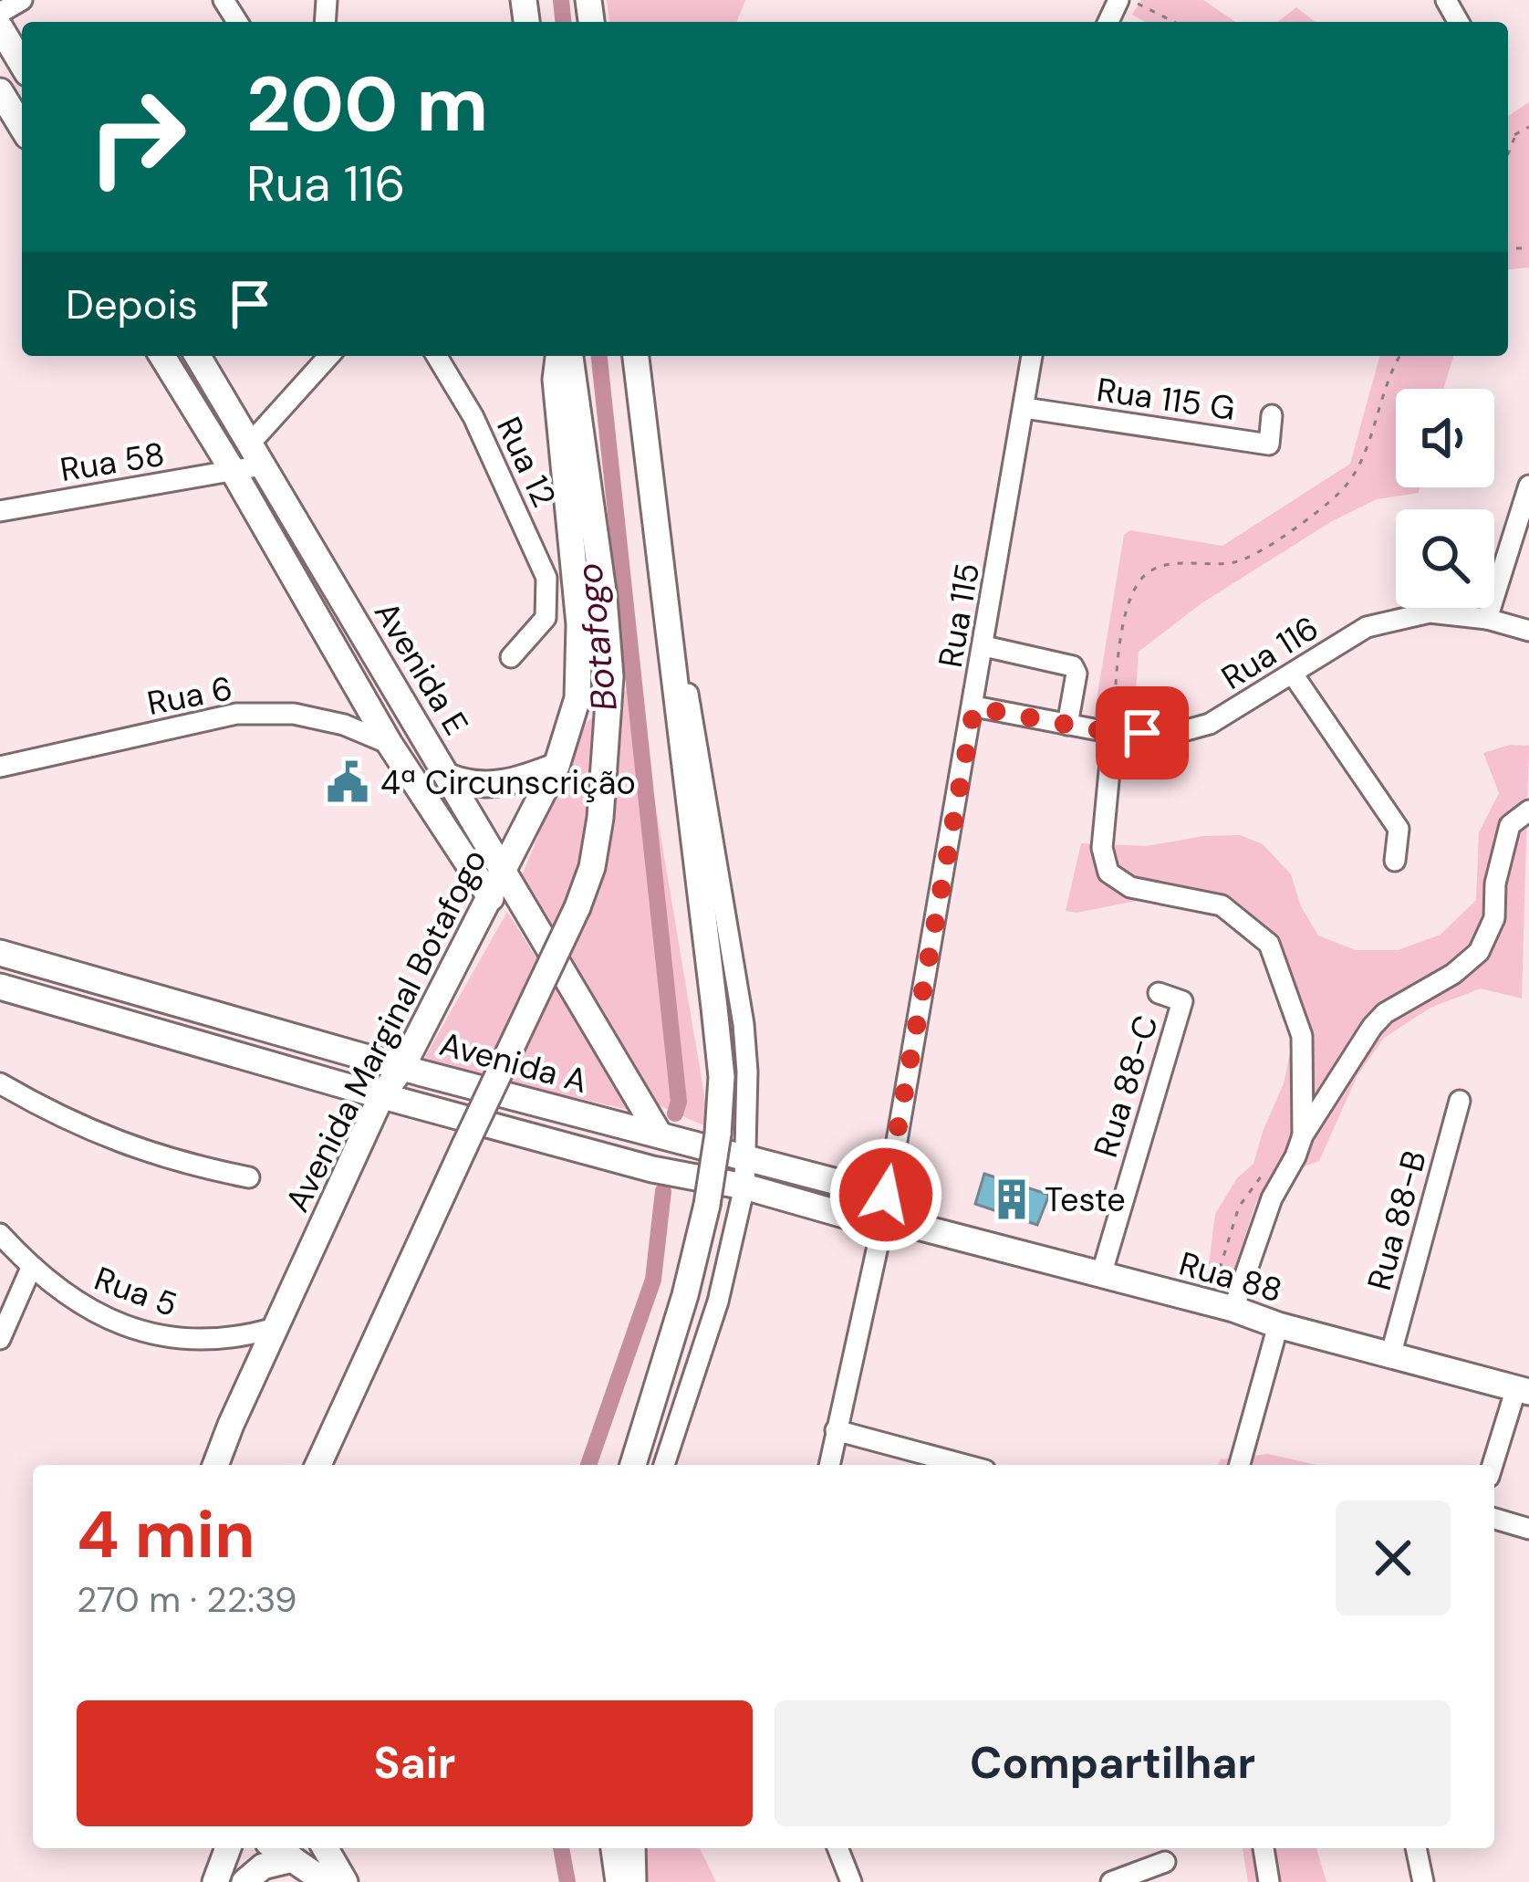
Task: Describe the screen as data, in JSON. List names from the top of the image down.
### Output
{
  "streets": {
    "main road": [
      "Avenida E",
      "Avenida Marginal Botafogo",
      "Avenida A",
      "Rua 88"
    ],
    "street": [
      "Rua 115 G",
      "Rua 58",
      "Rua 12",
      "Rua 115",
      "Rua 116",
      "Rua 6",
      "Rua 88-C",
      "Rua 88-B",
      "Rua 5"
    ]
  },
  "crossings": [
    ["Rua 115 G", "Rua 115"],
    ["Rua 58", "Avenida E"],
    ["Rua 115", "Rua 116"],
    ["Rua 115", "Avenida A"],
    ["Rua 115", "Rua 88"],
    ["Avenida E", "Rua 6"],
    ["Avenida E", "Avenida Marginal Botafogo"],
    ["Avenida E", "Avenida A"],
    ["Avenida Marginal Botafogo", "Avenida A"],
    ["Avenida Marginal Botafogo", "Rua 5"],
    ["Avenida A", "Rua 88"],
    ["Rua 88-C", "Rua 88"],
    ["Rua 88-B", "Rua 88"]
  ],
  "water": ["Botafogo"],
  "places": {
    "public building": ["4ª Circunscrição"],
    "building": ["Teste"]
  },
  "page": {
    "turn": ["200 m", "Rua 116"],
    "then": "Depois",
    "heading": ["4 min", "270 m · 22:39"],
    "buttons": ["Sair", "Compartilhar"]
  }
}
